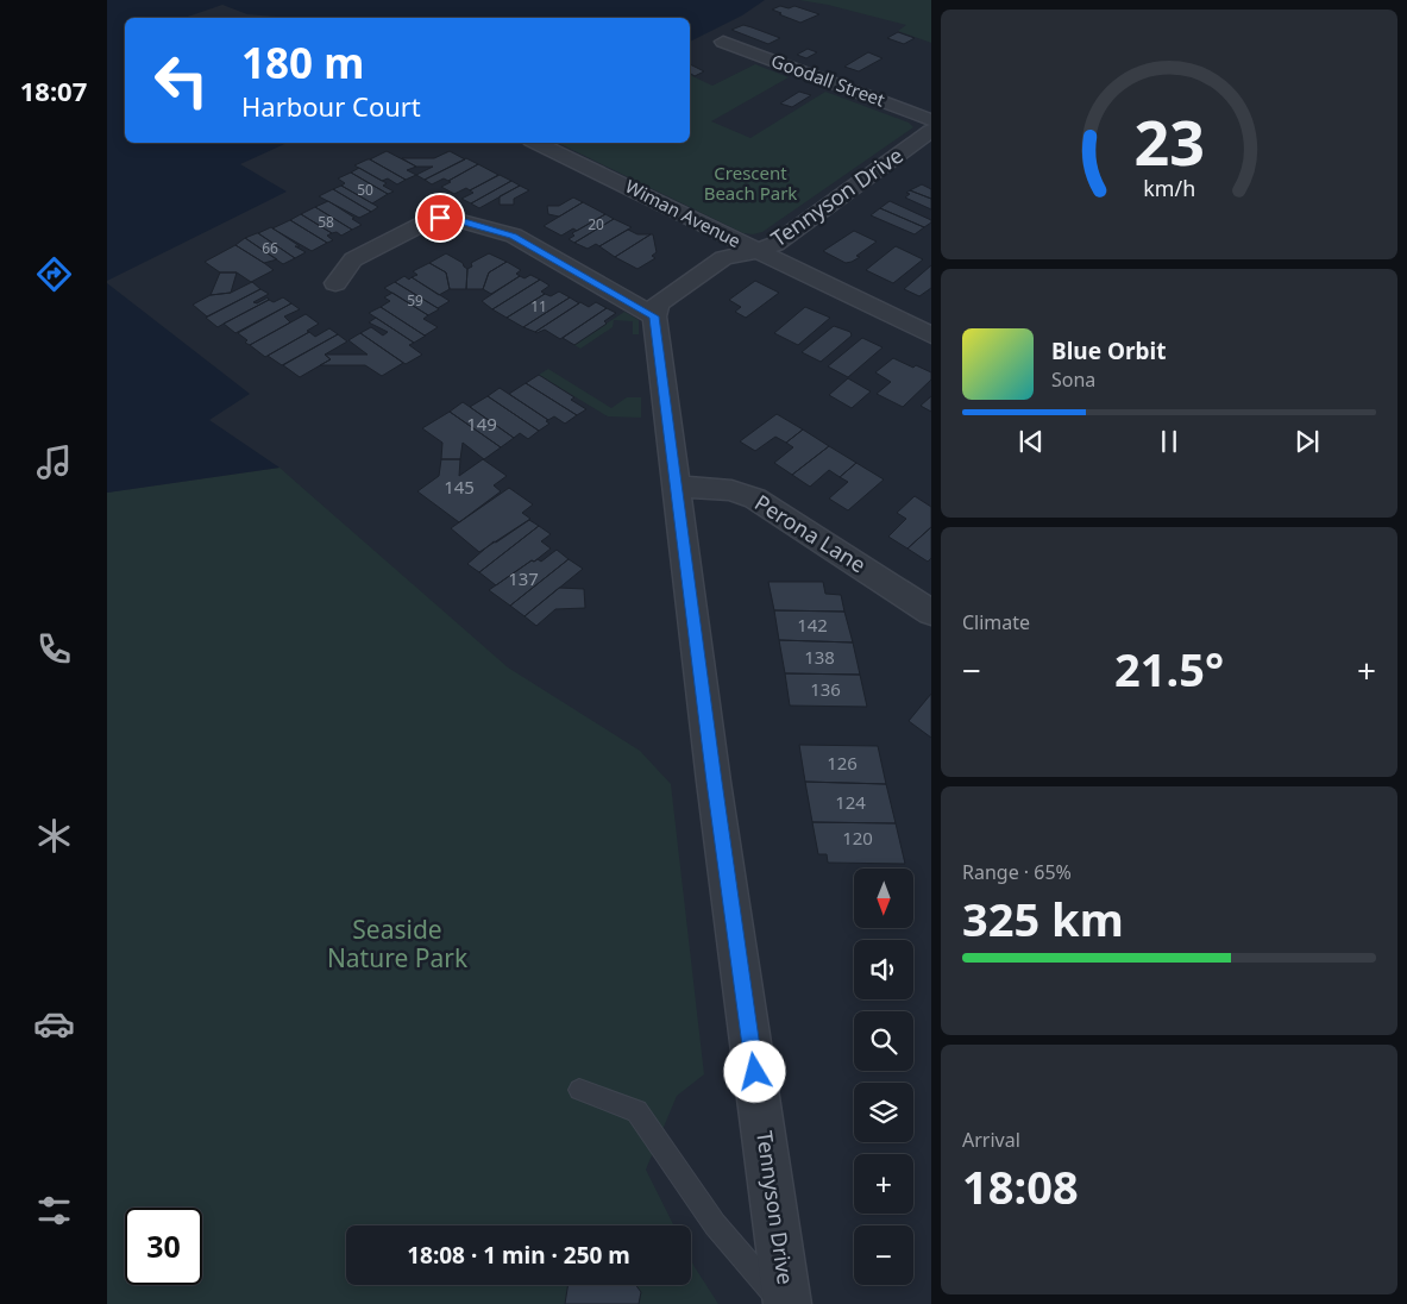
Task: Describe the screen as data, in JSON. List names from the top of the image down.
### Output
{
  "streets": {
    "street": [
      "Goodall Street",
      "Tennyson Drive",
      "Wiman Avenue",
      "Perona Lane"
    ]
  },
  "crossings": [
    ["Tennyson Drive", "Wiman Avenue"],
    ["Tennyson Drive", "Perona Lane"]
  ],
  "parks": ["Crescent Beach Park", "Seaside Nature Park"],
  "house_numbers": [
    "50",
    "58",
    "20",
    "66",
    "59",
    "11",
    "149",
    "145",
    "137",
    "142",
    "138",
    "136",
    "126",
    "124",
    "120"
  ],
  "north": "bottom",
  "page": {
    "tabs": "18:07",
    "turn": ["180 m", "Harbour Court"],
    "song": ["Blue Orbit", "Sona"],
    "tile": [
      "Climate",
      ["Range · 65%", "325 km"],
      ["Arrival", "18:08"]
    ],
    "heat": ["−", "21.5°", "+"],
    "map_buttons": ["+", "−"],
    "limit": "30",
    "trip": "18:08 · 1 min · 250 m",
    "gauge": ["23", "km/h"]
  }
}
